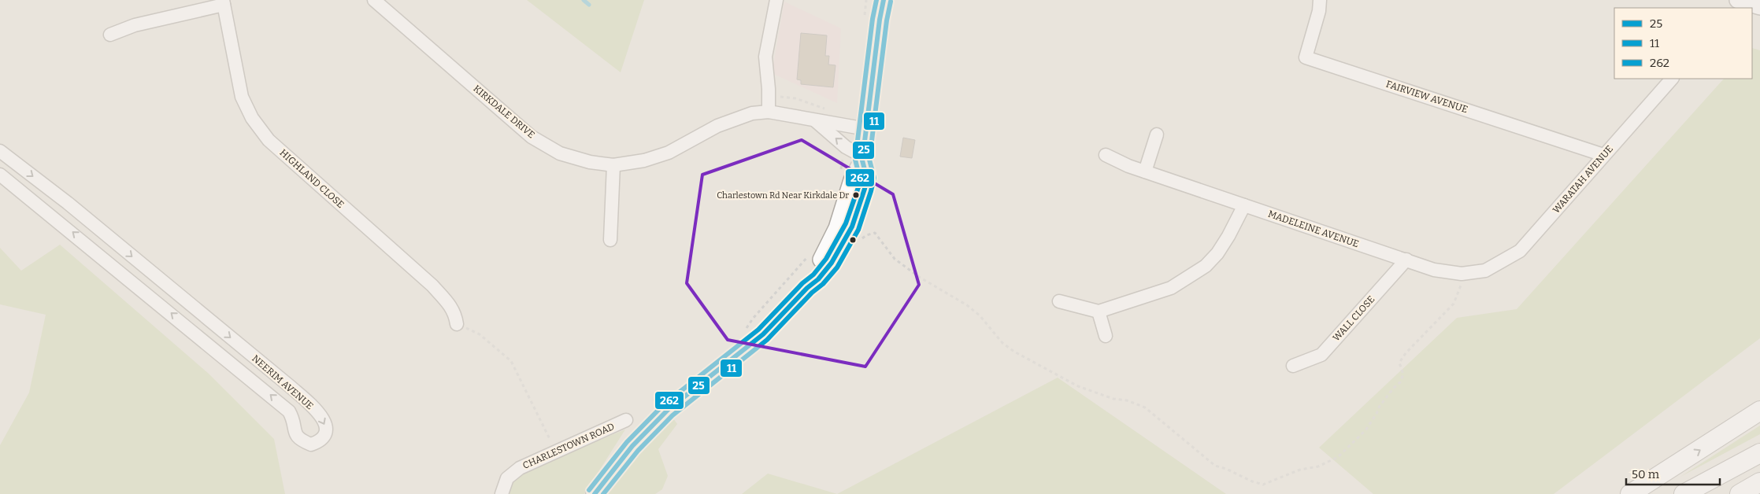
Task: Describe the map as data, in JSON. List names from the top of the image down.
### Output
{
  "streets": {
    "street": [
      "FAIRVIEW AVENUE",
      "KIRKDALE DRIVE",
      "HIGHLAND CLOSE",
      "WARATAH AVENUE",
      "MADELEINE AVENUE",
      "WALL CLOSE",
      "NEERIM AVENUE",
      "CHARLESTOWN ROAD"
    ]
  },
  "crossings": [
    ["FAIRVIEW AVENUE", "WARATAH AVENUE"],
    ["WARATAH AVENUE", "MADELEINE AVENUE"],
    ["MADELEINE AVENUE", "WALL CLOSE"]
  ],
  "places": ["Charlestown Rd Near Kirkdale Dr"],
  "lines": ["transit line 25", "transit line 262", "transit line 11"],
  "legend": ["25", "11", "262"],
  "scale_bar": "50 m"
}
